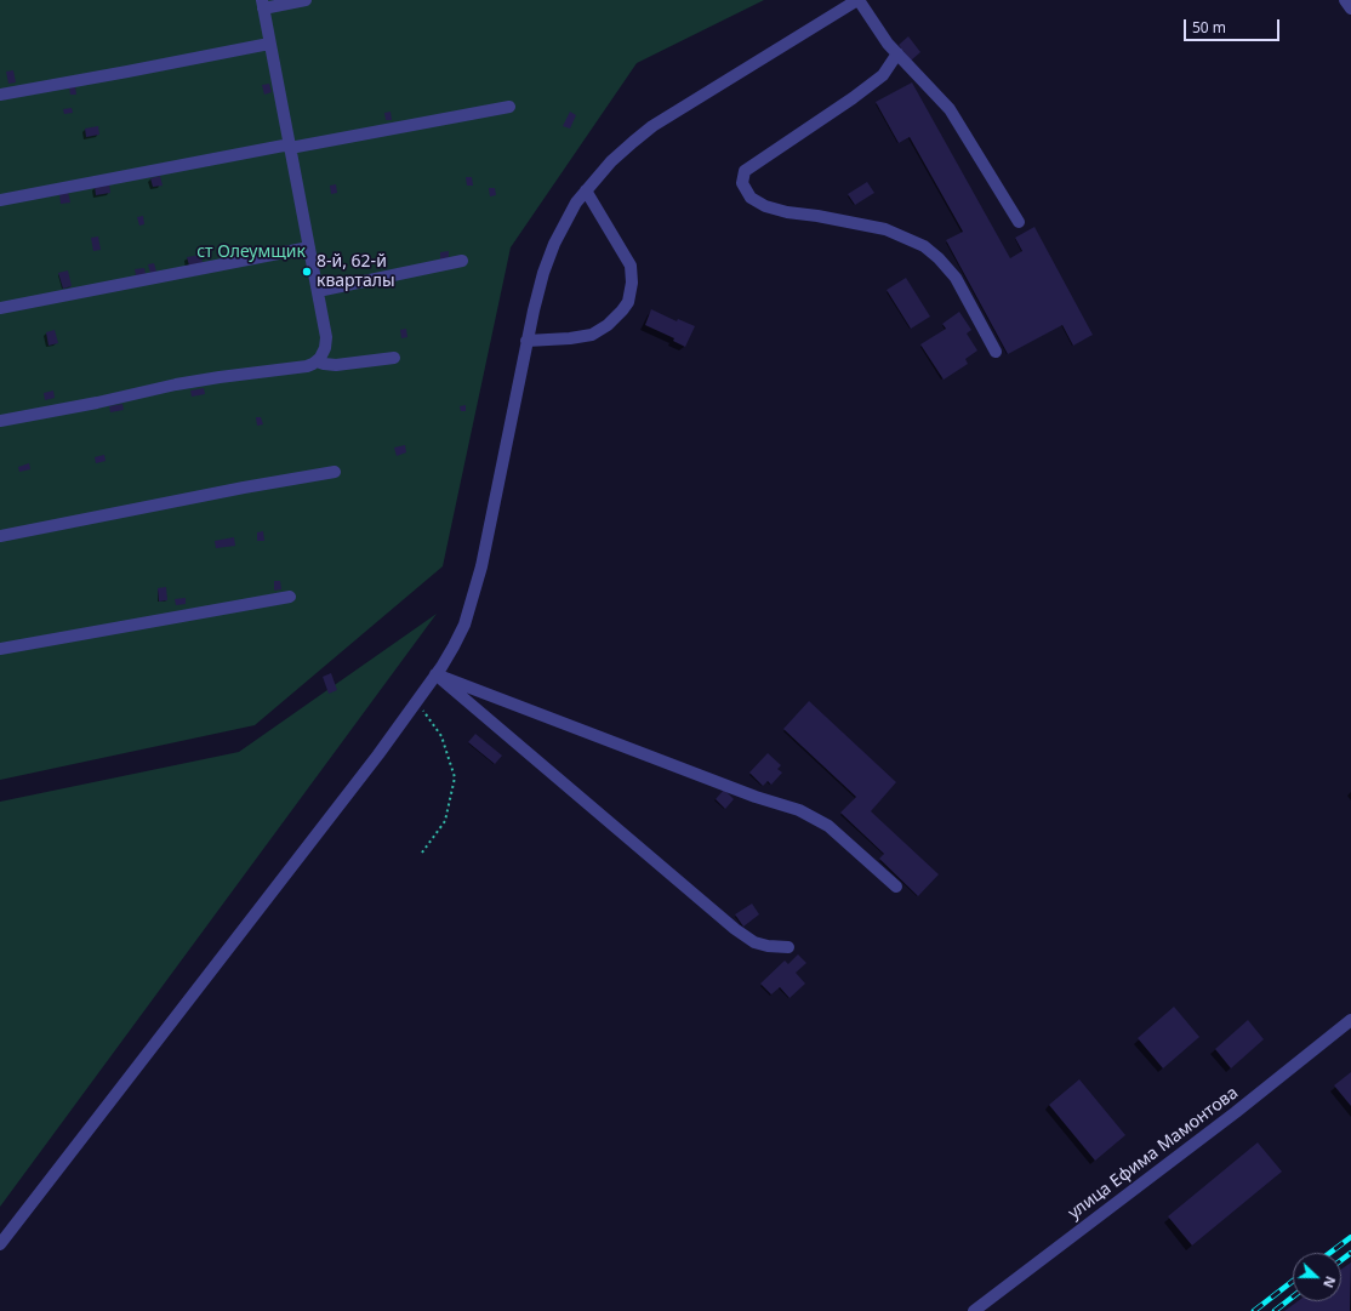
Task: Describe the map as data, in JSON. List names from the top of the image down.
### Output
{
  "streets": {
    "street": ["улица Ефима Мамонтова"]
  },
  "parks": ["ст Олеумщик"],
  "places": ["8-й, 62-й кварталы"],
  "scale_bar": "50 m",
  "north": "right"
}
